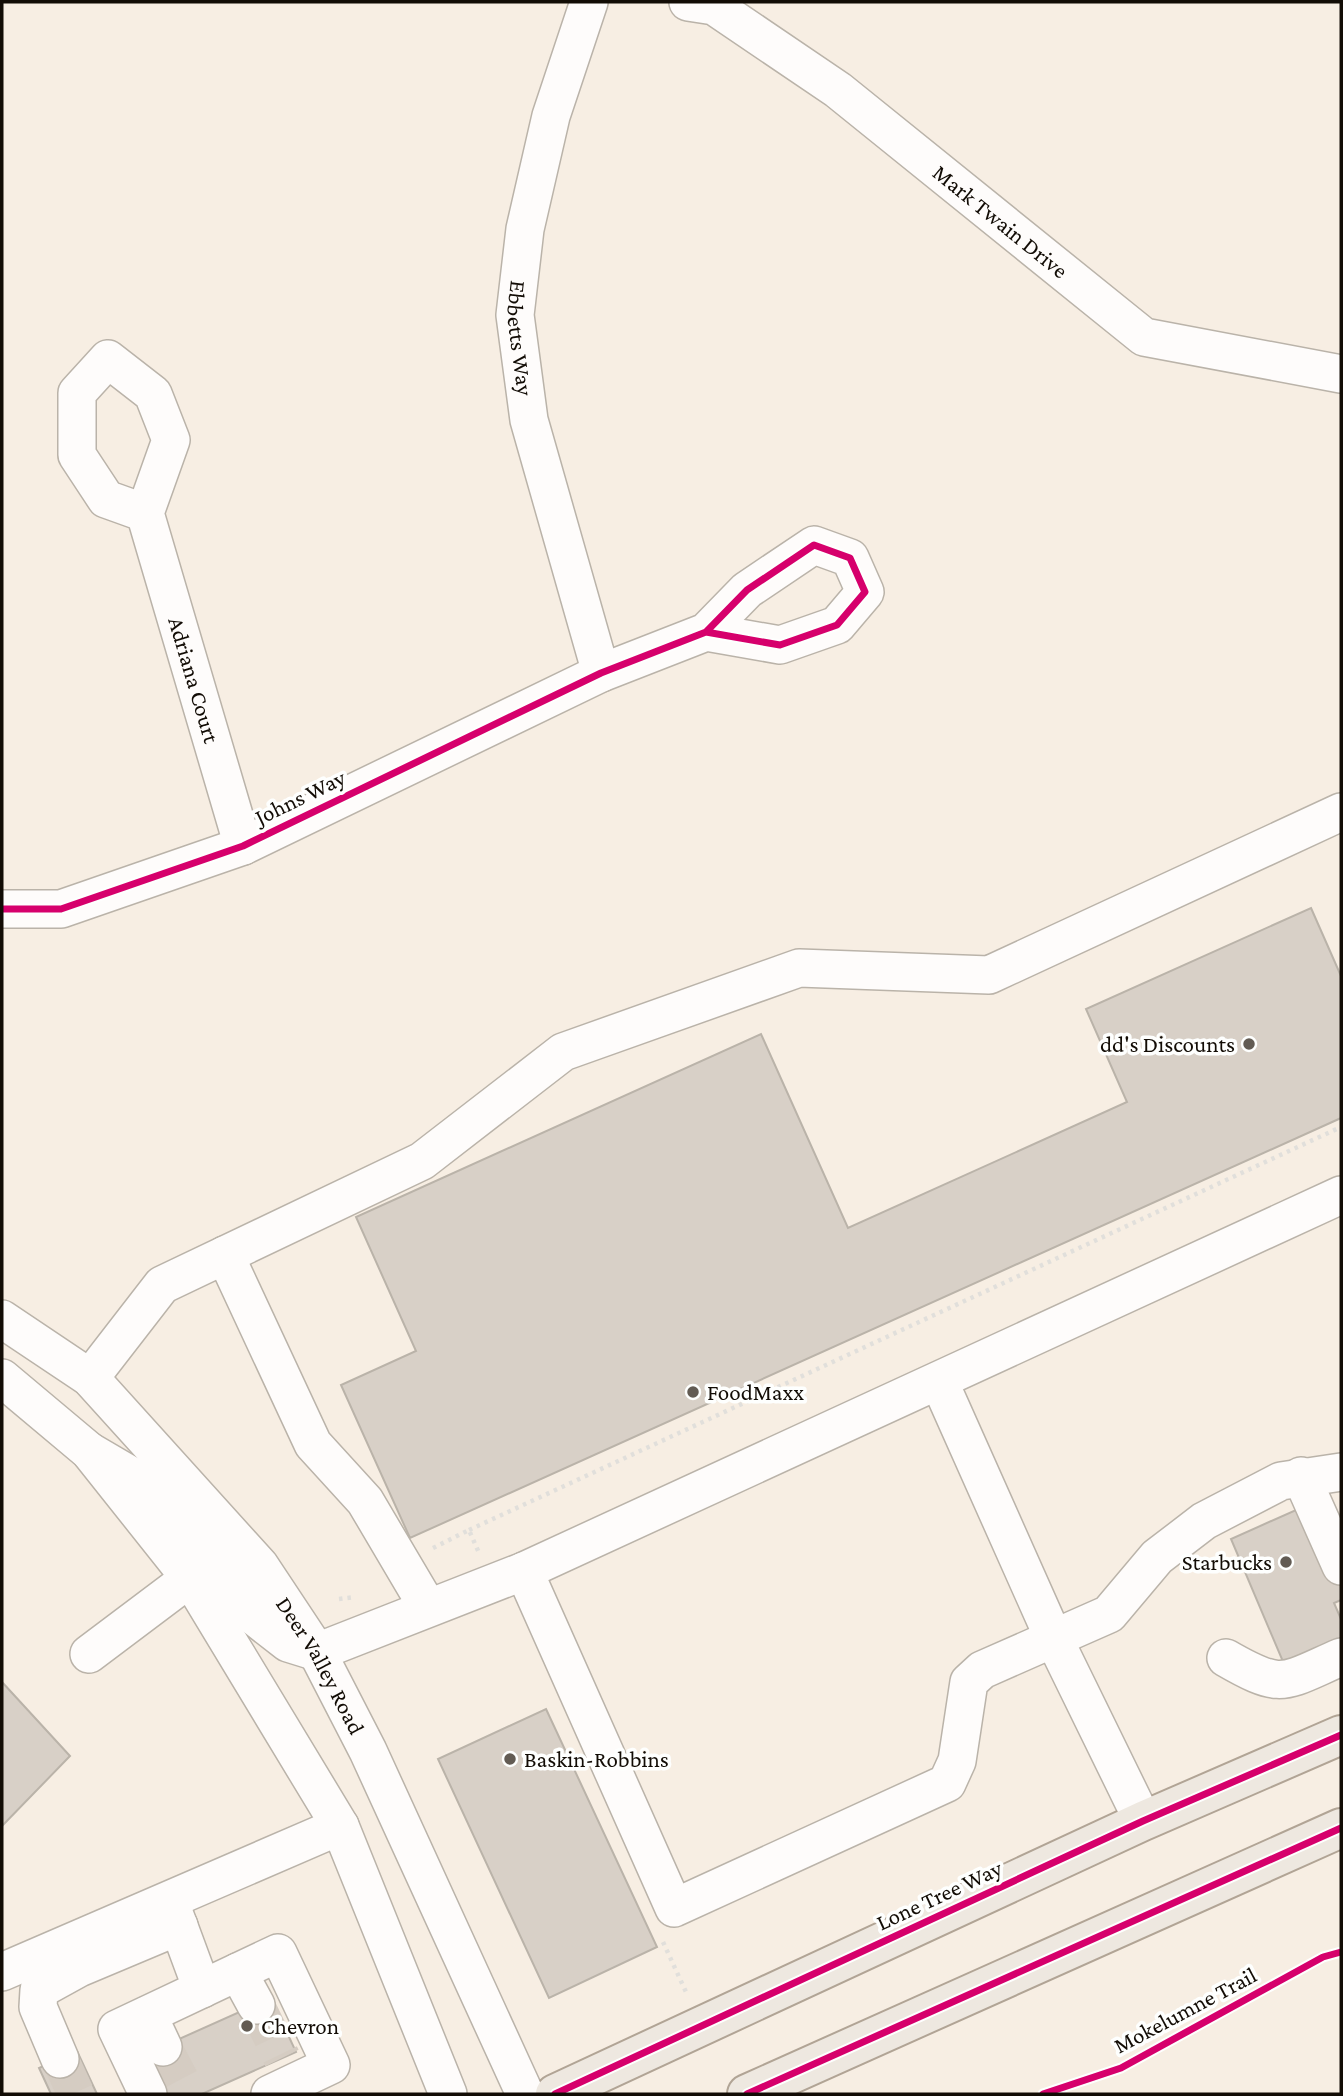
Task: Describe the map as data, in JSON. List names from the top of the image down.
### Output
{
  "streets": {
    "main road": ["Lone Tree Way"],
    "street": [
      "Mark Twain Drive",
      "Ebbetts Way",
      "Adriana Court",
      "Johns Way",
      "Deer Valley Road"
    ],
    "cycle path": ["Mokelumne Trail"]
  },
  "crossings": [
    ["Ebbetts Way", "Johns Way"],
    ["Adriana Court", "Johns Way"]
  ],
  "places": [
    "dd's Discounts",
    "FoodMaxx",
    "Starbucks",
    "Baskin-Robbins",
    "Chevron"
  ]
}
